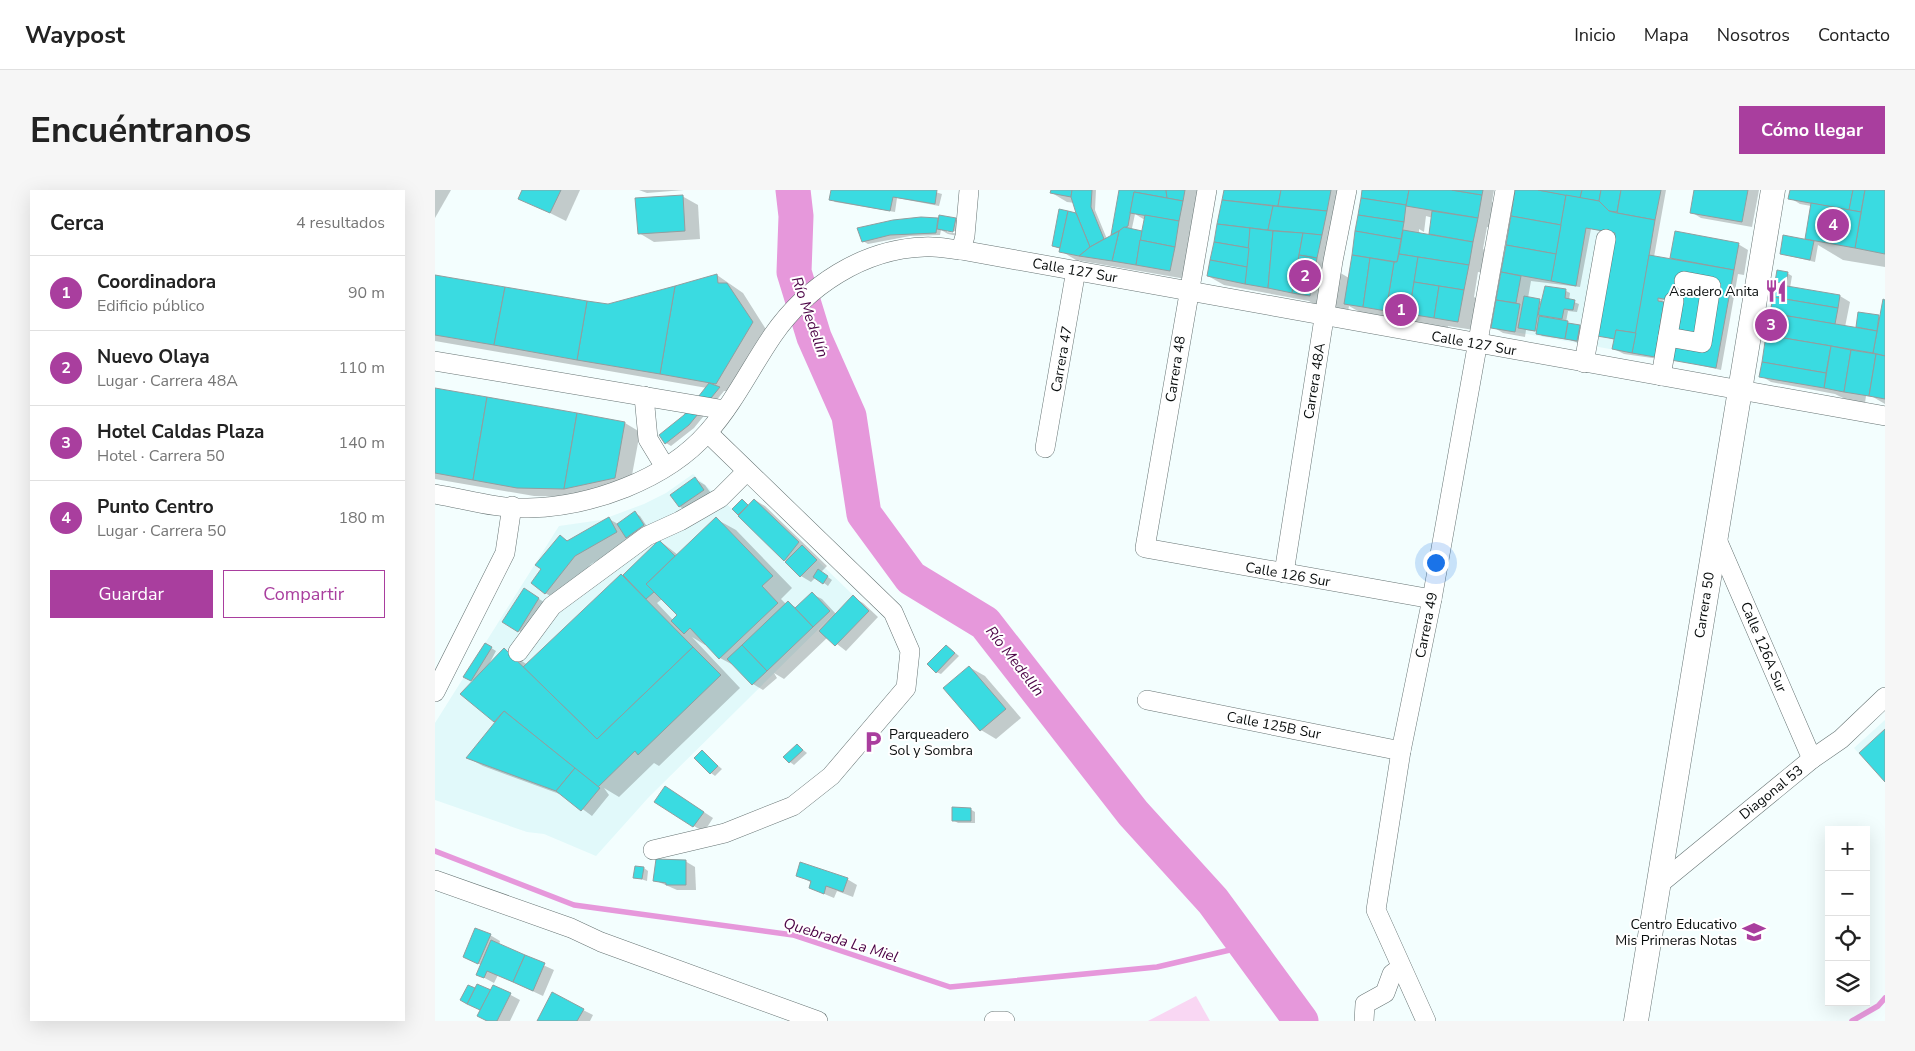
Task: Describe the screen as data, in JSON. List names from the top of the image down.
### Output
{
  "streets": {
    "main road": ["Carrera 50"],
    "street": [
      "Calle 127 Sur",
      "Carrera 47",
      "Carrera 48",
      "Carrera 48A",
      "Calle 126 Sur",
      "Carrera 49",
      "Calle 126A Sur",
      "Calle 125B Sur",
      "Diagonal 53"
    ]
  },
  "crossings": [
    ["Calle 127 Sur", "Carrera 47"],
    ["Calle 127 Sur", "Carrera 48"],
    ["Calle 127 Sur", "Carrera 48A"],
    ["Calle 127 Sur", "Carrera 50"],
    ["Calle 127 Sur", "Carrera 49"],
    ["Carrera 48", "Calle 126 Sur"],
    ["Carrera 48A", "Calle 126 Sur"],
    ["Calle 126 Sur", "Carrera 49"],
    ["Carrera 50", "Calle 126A Sur"],
    ["Carrera 50", "Diagonal 53"],
    ["Carrera 49", "Calle 125B Sur"],
    ["Calle 126A Sur", "Diagonal 53"]
  ],
  "water": ["Río Medellín", "Quebrada La Miel"],
  "places": {
    "restaurant": ["Asadero Anita"],
    "parking": ["Parqueadero Sol y Sombra"],
    "school or university": ["Centro Educativo Mis Primeras Notas"]
  },
  "page": {
    "header": "Waypost",
    "nav": [
      "Inicio",
      "Mapa",
      "Nosotros",
      "Contacto"
    ],
    "buttons": [
      "Cómo llegar",
      ["Guardar", "Compartir"]
    ],
    "title": "Encuéntranos",
    "heading": ["Cerca", "4 resultados"],
    "pins": [
      "4",
      "2",
      "1",
      "3"
    ],
    "list": [
      {
        "mark": "1",
        "name": "Coordinadora",
        "note": "Edificio público",
        "value": "90 m"
      },
      {
        "mark": "2",
        "name": "Nuevo Olaya",
        "note": "Lugar · Carrera 48A",
        "value": "110 m"
      },
      {
        "mark": "3",
        "name": "Hotel Caldas Plaza",
        "note": "Hotel · Carrera 50",
        "value": "140 m"
      },
      {
        "mark": "4",
        "name": "Punto Centro",
        "note": "Lugar · Carrera 50",
        "value": "180 m"
      }
    ],
    "map_buttons": ["+", "−"]
  }
}
